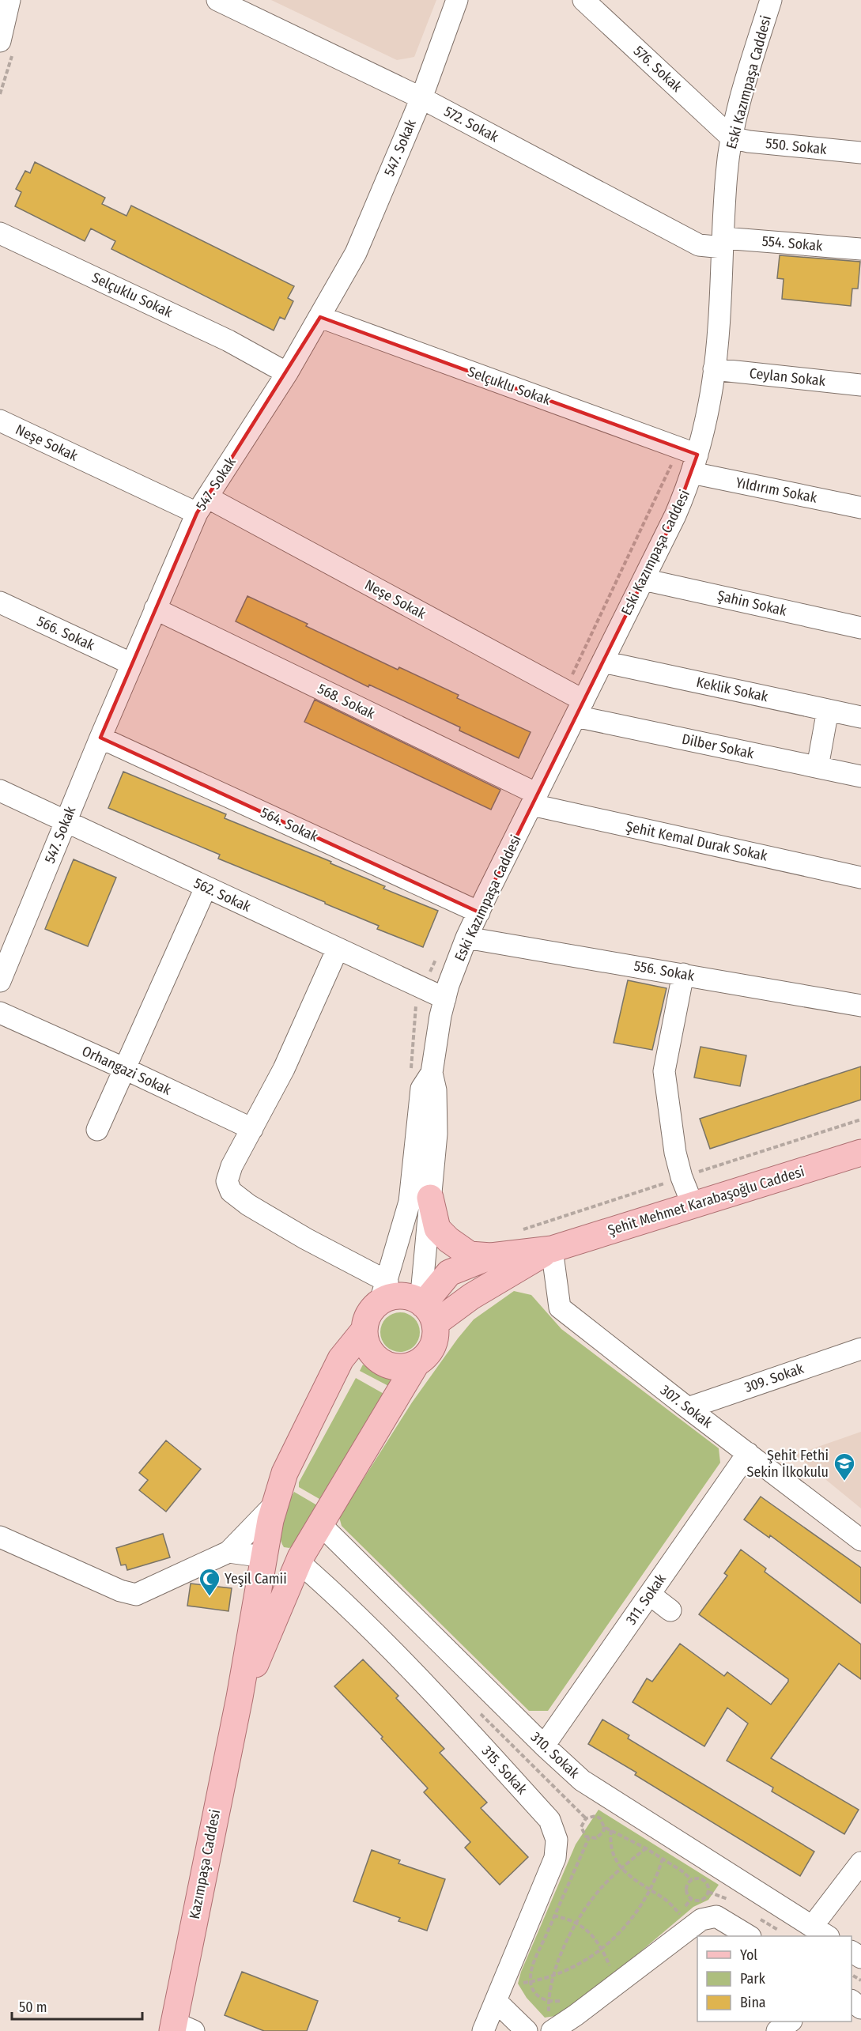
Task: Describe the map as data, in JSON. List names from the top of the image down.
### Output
{
  "streets": {
    "main road": ["Şehit Mehmet Karabaşoğlu Caddesi", "Kazımpaşa Caddesi"],
    "street": [
      "576. Sokak",
      "Eski Kazımpaşa Caddesi",
      "572. Sokak",
      "550. Sokak",
      "547. Sokak",
      "554. Sokak",
      "Selçuklu Sokak",
      "Ceylan Sokak",
      "Neşe Sokak",
      "Yıldırım Sokak",
      "Şahin Sokak",
      "566. Sokak",
      "Keklik Sokak",
      "568. Sokak",
      "Dilber Sokak",
      "564. Sokak",
      "Şehit Kemal Durak Sokak",
      "562. Sokak",
      "556. Sokak",
      "Orhangazi Sokak",
      "309. Sokak",
      "307. Sokak",
      "311. Sokak",
      "310. Sokak",
      "315. Sokak"
    ]
  },
  "crossings": [
    ["576. Sokak", "Eski Kazımpaşa Caddesi"],
    ["576. Sokak", "550. Sokak"],
    ["Eski Kazımpaşa Caddesi", "572. Sokak"],
    ["Eski Kazımpaşa Caddesi", "550. Sokak"],
    ["Eski Kazımpaşa Caddesi", "554. Sokak"],
    ["Eski Kazımpaşa Caddesi", "Selçuklu Sokak"],
    ["Eski Kazımpaşa Caddesi", "Ceylan Sokak"],
    ["Eski Kazımpaşa Caddesi", "Neşe Sokak"],
    ["Eski Kazımpaşa Caddesi", "Yıldırım Sokak"],
    ["Eski Kazımpaşa Caddesi", "Şahin Sokak"],
    ["Eski Kazımpaşa Caddesi", "Keklik Sokak"],
    ["Eski Kazımpaşa Caddesi", "568. Sokak"],
    ["Eski Kazımpaşa Caddesi", "Dilber Sokak"],
    ["Eski Kazımpaşa Caddesi", "564. Sokak"],
    ["Eski Kazımpaşa Caddesi", "Şehit Kemal Durak Sokak"],
    ["Eski Kazımpaşa Caddesi", "562. Sokak"],
    ["Eski Kazımpaşa Caddesi", "556. Sokak"],
    ["Eski Kazımpaşa Caddesi", "Şehit Mehmet Karabaşoğlu Caddesi"],
    ["Eski Kazımpaşa Caddesi", "Kazımpaşa Caddesi"],
    ["572. Sokak", "547. Sokak"],
    ["572. Sokak", "554. Sokak"],
    ["547. Sokak", "Selçuklu Sokak"],
    ["547. Sokak", "Neşe Sokak"],
    ["547. Sokak", "566. Sokak"],
    ["547. Sokak", "568. Sokak"],
    ["547. Sokak", "564. Sokak"],
    ["547. Sokak", "562. Sokak"],
    ["Selçuklu Sokak", "Yıldırım Sokak"],
    ["Neşe Sokak", "Dilber Sokak"],
    ["568. Sokak", "Şehit Kemal Durak Sokak"],
    ["Şehit Mehmet Karabaşoğlu Caddesi", "307. Sokak"],
    ["Şehit Mehmet Karabaşoğlu Caddesi", "Kazımpaşa Caddesi"],
    ["309. Sokak", "307. Sokak"],
    ["307. Sokak", "311. Sokak"],
    ["311. Sokak", "310. Sokak"],
    ["310. Sokak", "Kazımpaşa Caddesi"],
    ["315. Sokak", "Kazımpaşa Caddesi"]
  ],
  "places": {
    "school or university": ["Şehit Fethi Sekin İlkokulu"],
    "mosque": ["Yeşil Camii"]
  },
  "legend": ["Yol", "Park", "Bina"],
  "scale_bar": "50 m"
}
